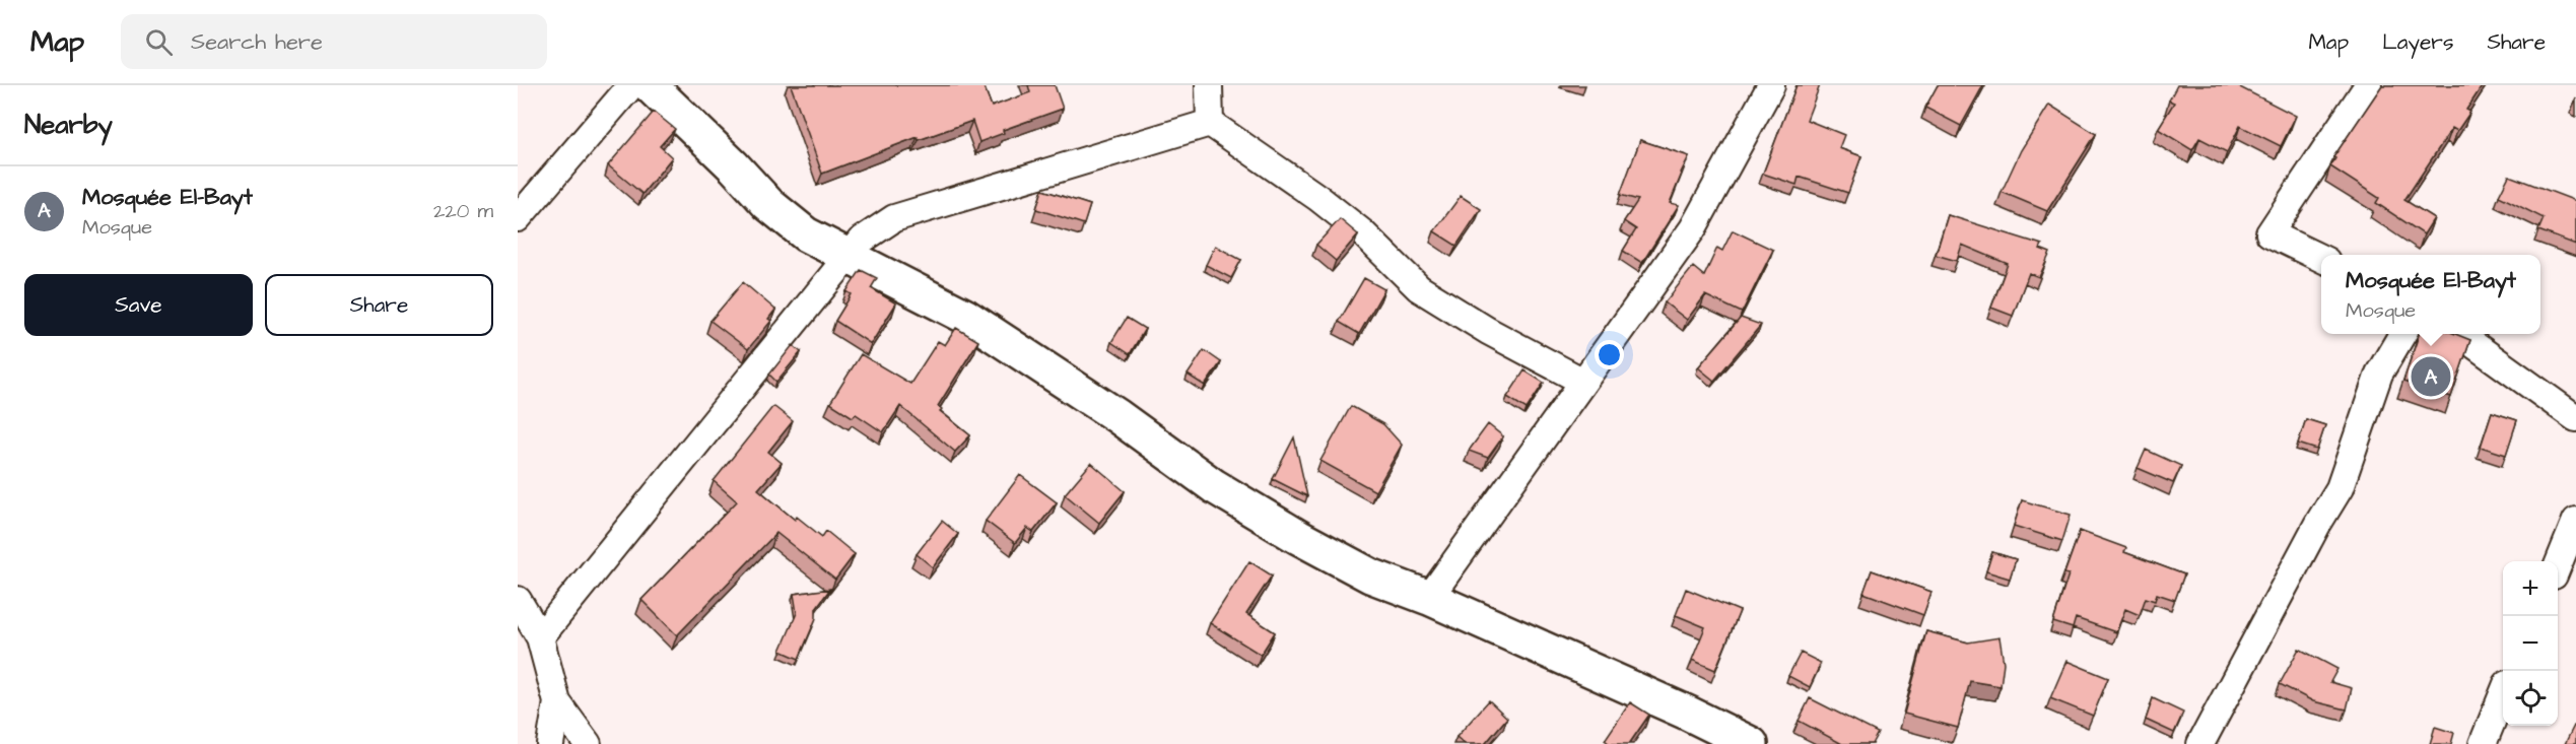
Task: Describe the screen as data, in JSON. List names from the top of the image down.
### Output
{
  "page": {
    "header": "Map",
    "search": "Search here",
    "nav": ["Map", "Layers", "Share"],
    "heading": "Nearby",
    "list": [
      {
        "mark": "A",
        "name": "Mosquée El-Bayt",
        "note": "Mosque",
        "value": "220 m"
      }
    ],
    "popup": ["Mosquée El-Bayt", "Mosque"],
    "buttons": ["Save", "Share"],
    "pins": "A",
    "map_buttons": ["+", "−"]
  }
}
